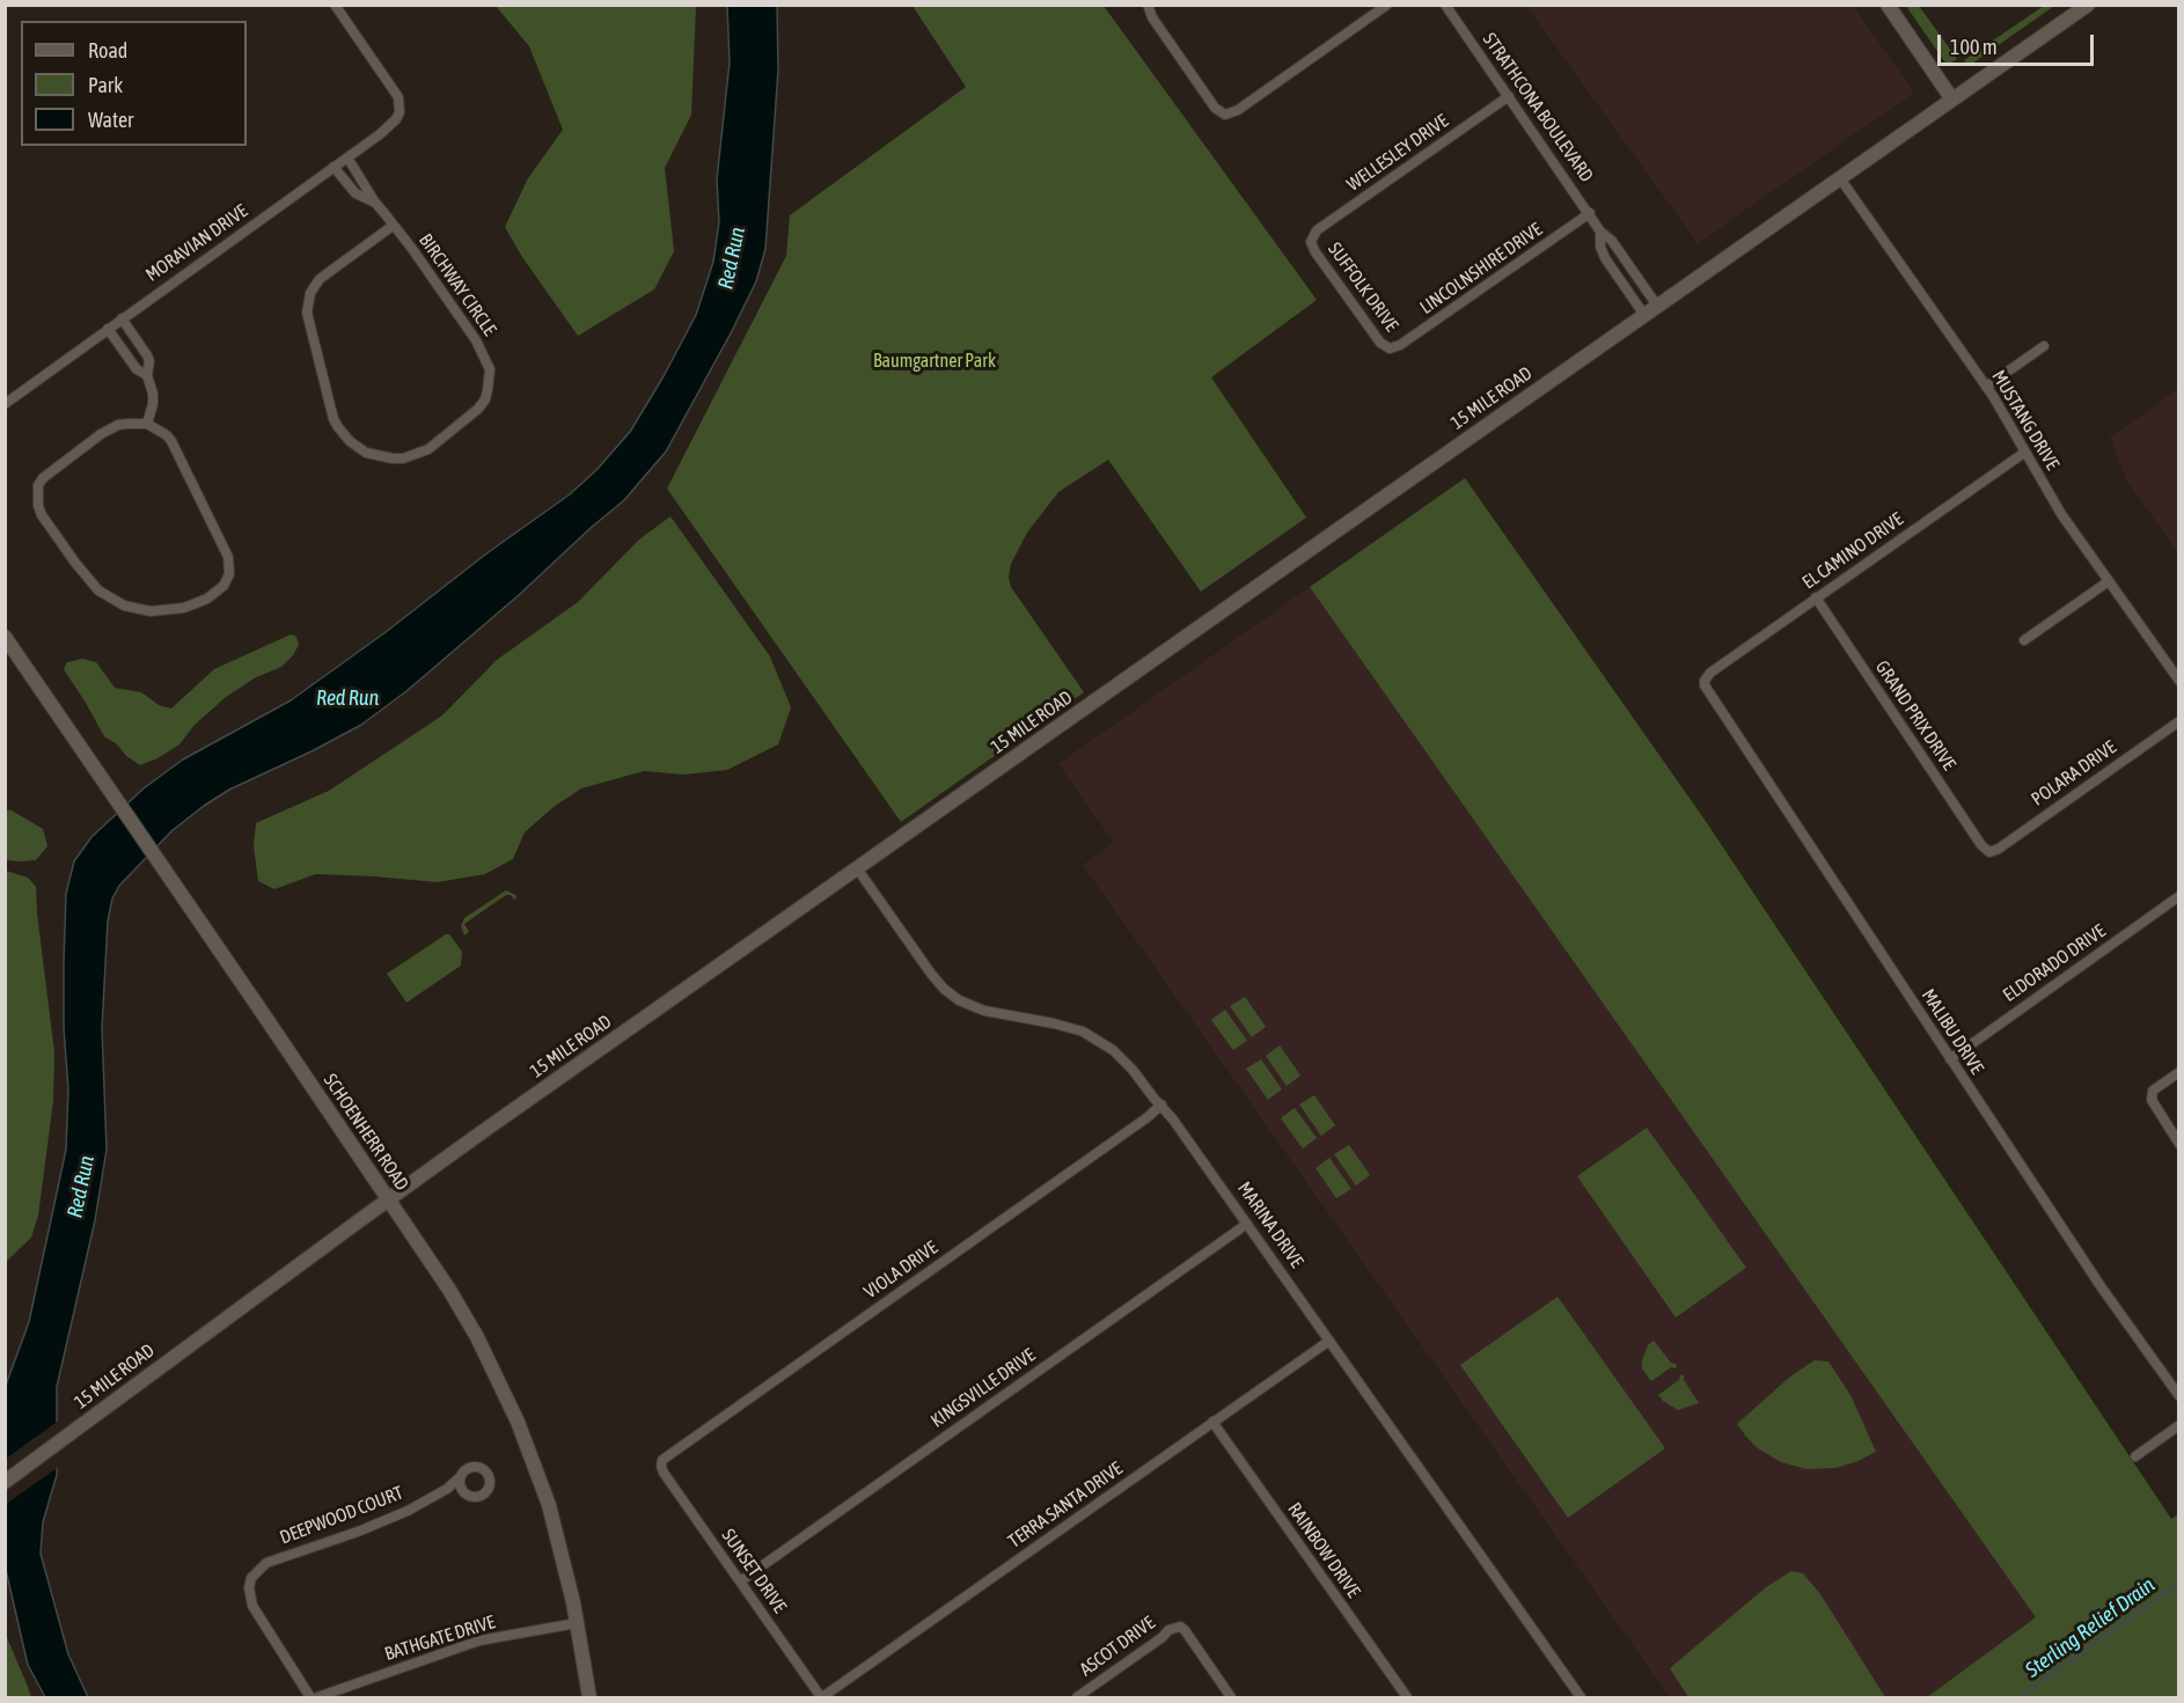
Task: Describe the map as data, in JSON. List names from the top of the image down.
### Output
{
  "streets": {
    "main road": ["15 MILE ROAD", "SCHOENHERR ROAD"],
    "street": [
      "STRATHCONA BOULEVARD",
      "WELLESLEY DRIVE",
      "MORAVIAN DRIVE",
      "LINCOLNSHIRE DRIVE",
      "BIRCHWAY CIRCLE",
      "SUFFOLK DRIVE",
      "MUSTANG DRIVE",
      "EL CAMINO DRIVE",
      "GRAND PRIX DRIVE",
      "POLARA DRIVE",
      "ELDORADO DRIVE",
      "MALIBU DRIVE",
      "MARINA DRIVE",
      "VIOLA DRIVE",
      "KINGSVILLE DRIVE",
      "TERRA SANTA DRIVE",
      "DEEPWOOD COURT",
      "RAINBOW DRIVE",
      "SUNSET DRIVE",
      "BATHGATE DRIVE",
      "ASCOT DRIVE"
    ]
  },
  "crossings": [
    ["STRATHCONA BOULEVARD", "WELLESLEY DRIVE"],
    ["STRATHCONA BOULEVARD", "LINCOLNSHIRE DRIVE"],
    ["STRATHCONA BOULEVARD", "15 MILE ROAD"],
    ["WELLESLEY DRIVE", "SUFFOLK DRIVE"],
    ["MORAVIAN DRIVE", "BIRCHWAY CIRCLE"],
    ["LINCOLNSHIRE DRIVE", "SUFFOLK DRIVE"],
    ["15 MILE ROAD", "MUSTANG DRIVE"],
    ["15 MILE ROAD", "SCHOENHERR ROAD"],
    ["15 MILE ROAD", "MARINA DRIVE"],
    ["MUSTANG DRIVE", "EL CAMINO DRIVE"],
    ["EL CAMINO DRIVE", "GRAND PRIX DRIVE"],
    ["EL CAMINO DRIVE", "MALIBU DRIVE"],
    ["GRAND PRIX DRIVE", "POLARA DRIVE"],
    ["ELDORADO DRIVE", "MALIBU DRIVE"],
    ["SCHOENHERR ROAD", "BATHGATE DRIVE"],
    ["MARINA DRIVE", "VIOLA DRIVE"],
    ["MARINA DRIVE", "KINGSVILLE DRIVE"],
    ["MARINA DRIVE", "TERRA SANTA DRIVE"],
    ["VIOLA DRIVE", "SUNSET DRIVE"],
    ["KINGSVILLE DRIVE", "SUNSET DRIVE"],
    ["TERRA SANTA DRIVE", "RAINBOW DRIVE"],
    ["TERRA SANTA DRIVE", "SUNSET DRIVE"]
  ],
  "water": ["Red Run", "Sterling Relief Drain"],
  "parks": ["Baumgartner Park"],
  "legend": ["Road", "Park", "Water"],
  "scale_bar": "100 m"
}
